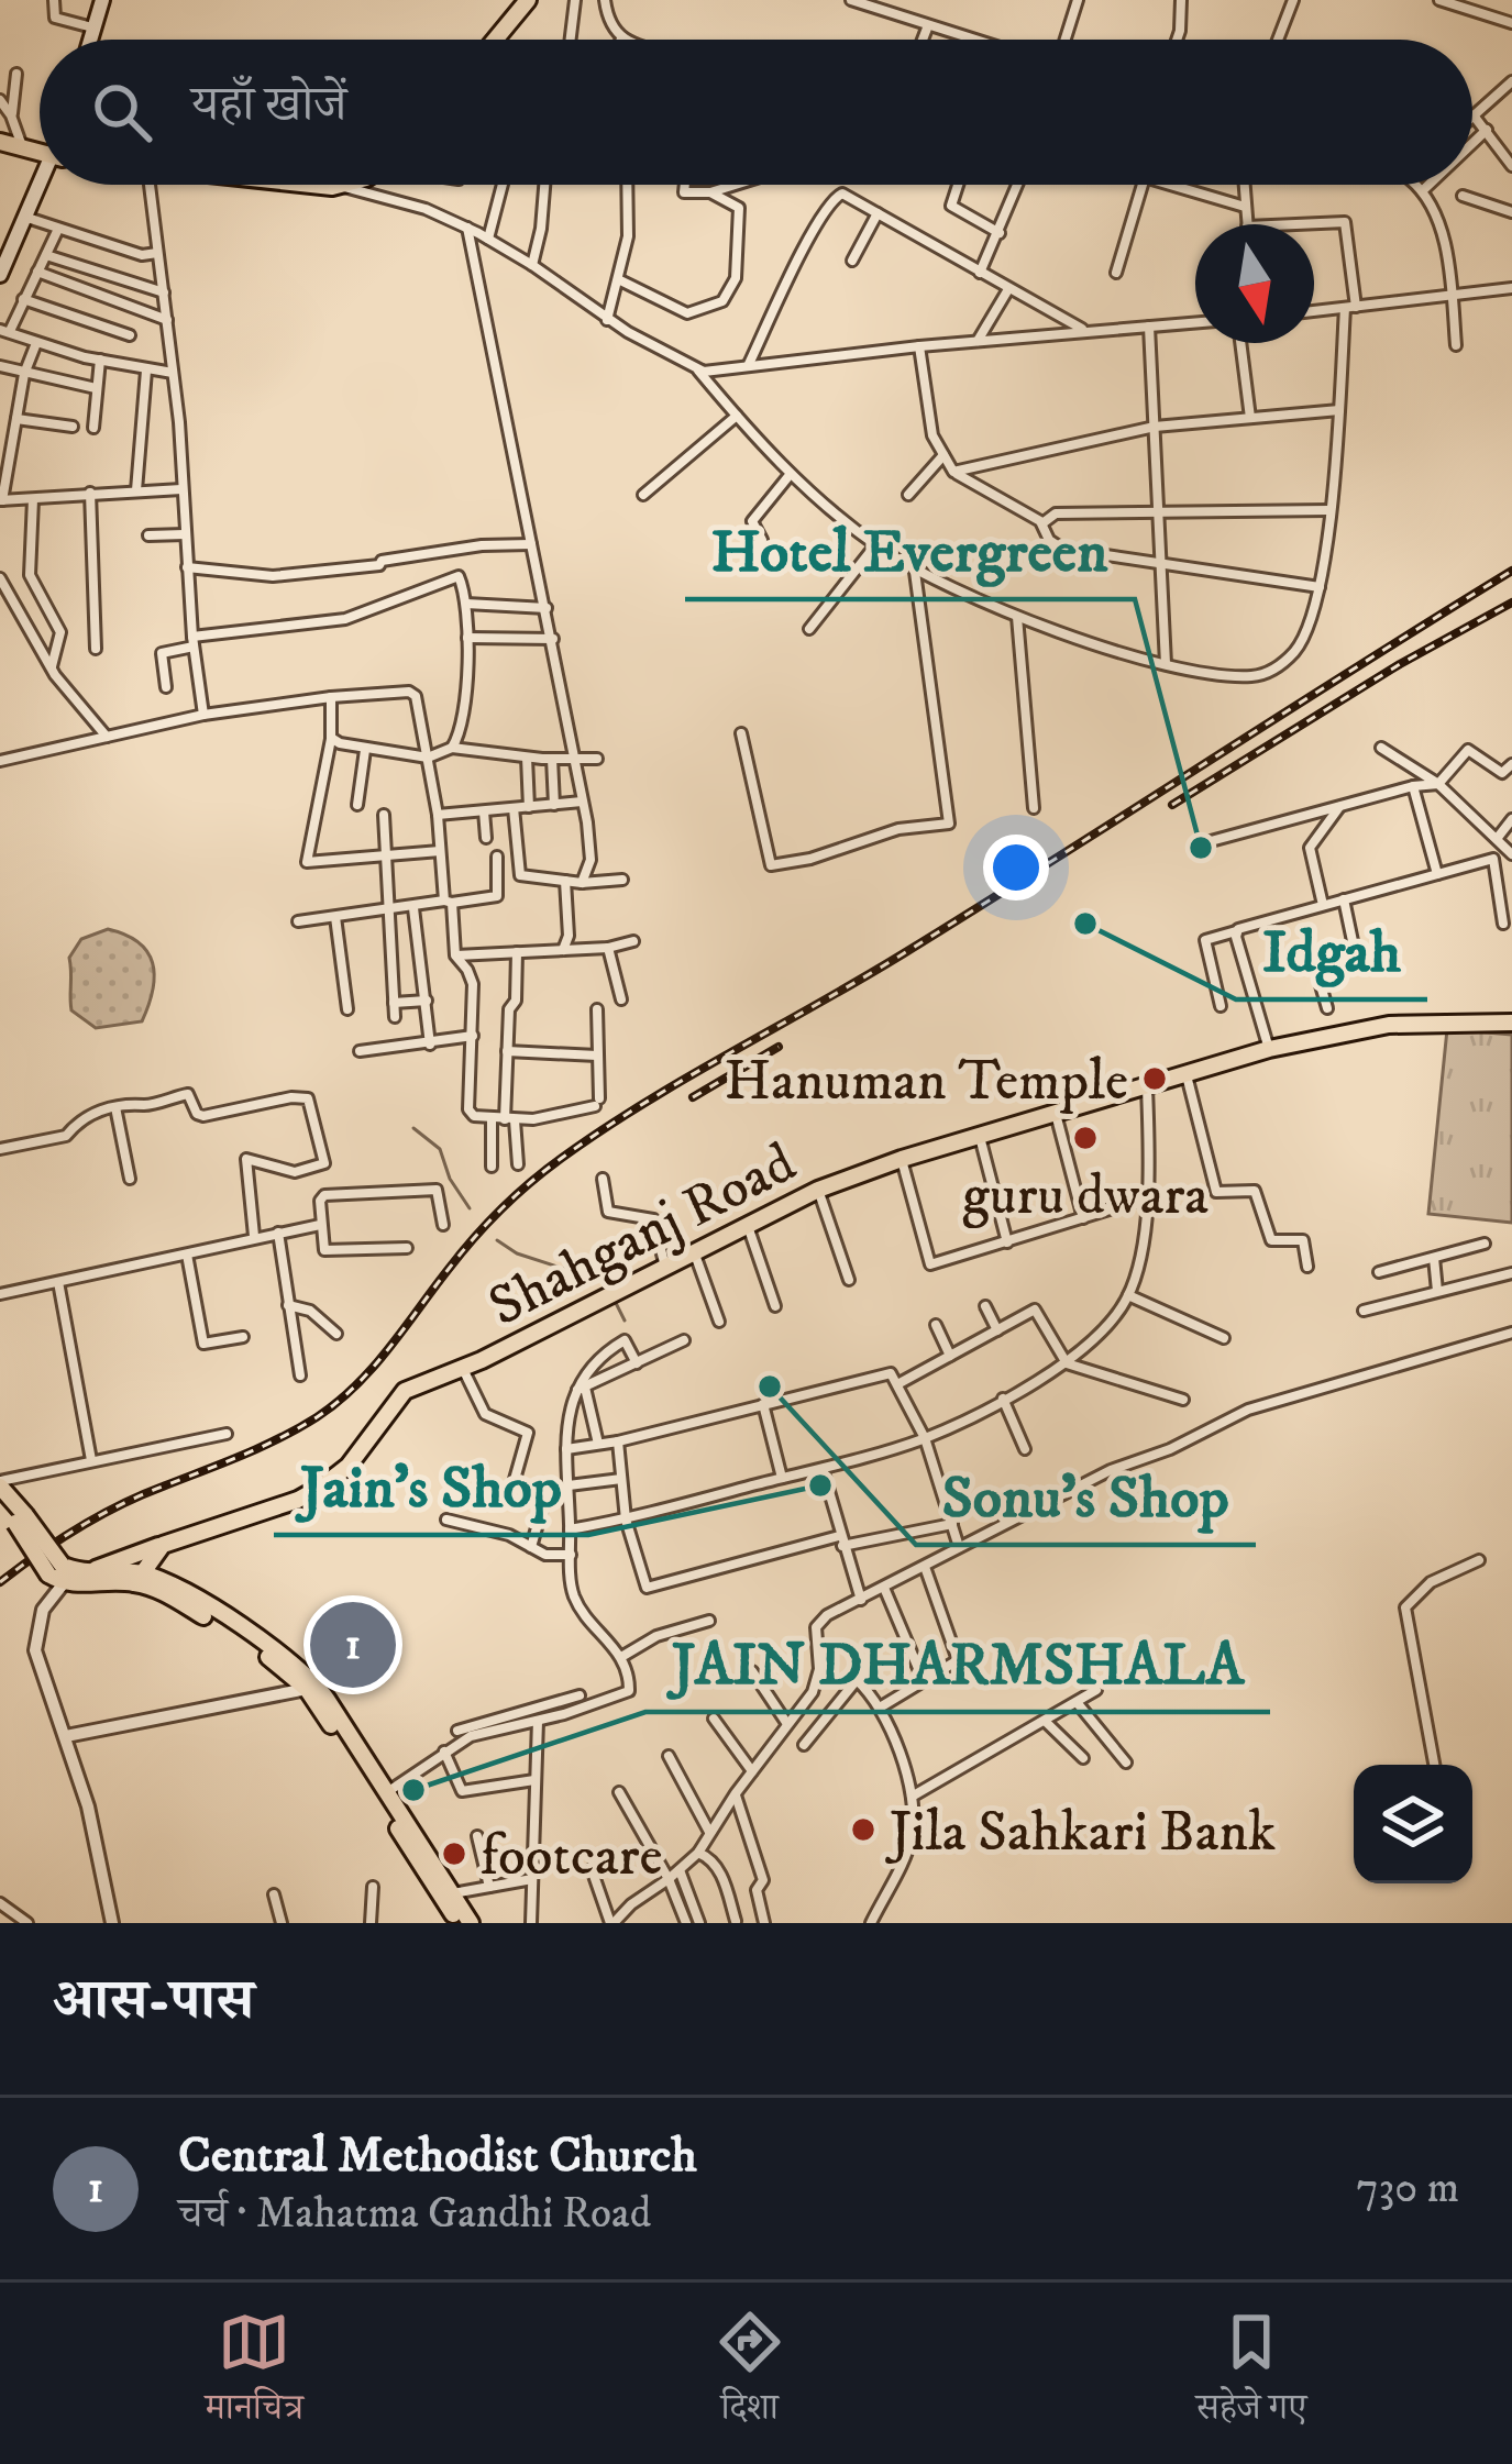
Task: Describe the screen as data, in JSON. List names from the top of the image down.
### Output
{
  "streets": {
    "main road": ["Shahganj Road"]
  },
  "places": [
    "Hotel Evergreen",
    "Idgah",
    "Hanuman Temple",
    "guru dwara",
    "Sonu's Shop",
    "Jain's Shop",
    "JAIN DHARMSHALA",
    "Jila Sahkari Bank",
    "footcare"
  ],
  "north": "bottom",
  "page": {
    "search": "यहाँ खोजें",
    "pins": "1",
    "heading": "आस-पास",
    "list": [
      {
        "mark": "1",
        "name": "Central Methodist Church",
        "note": "चर्च · Mahatma Gandhi Road",
        "value": "730 m"
      }
    ],
    "nav": ["मानचित्र", "दिशा", "सहेजे गए"]
  }
}
